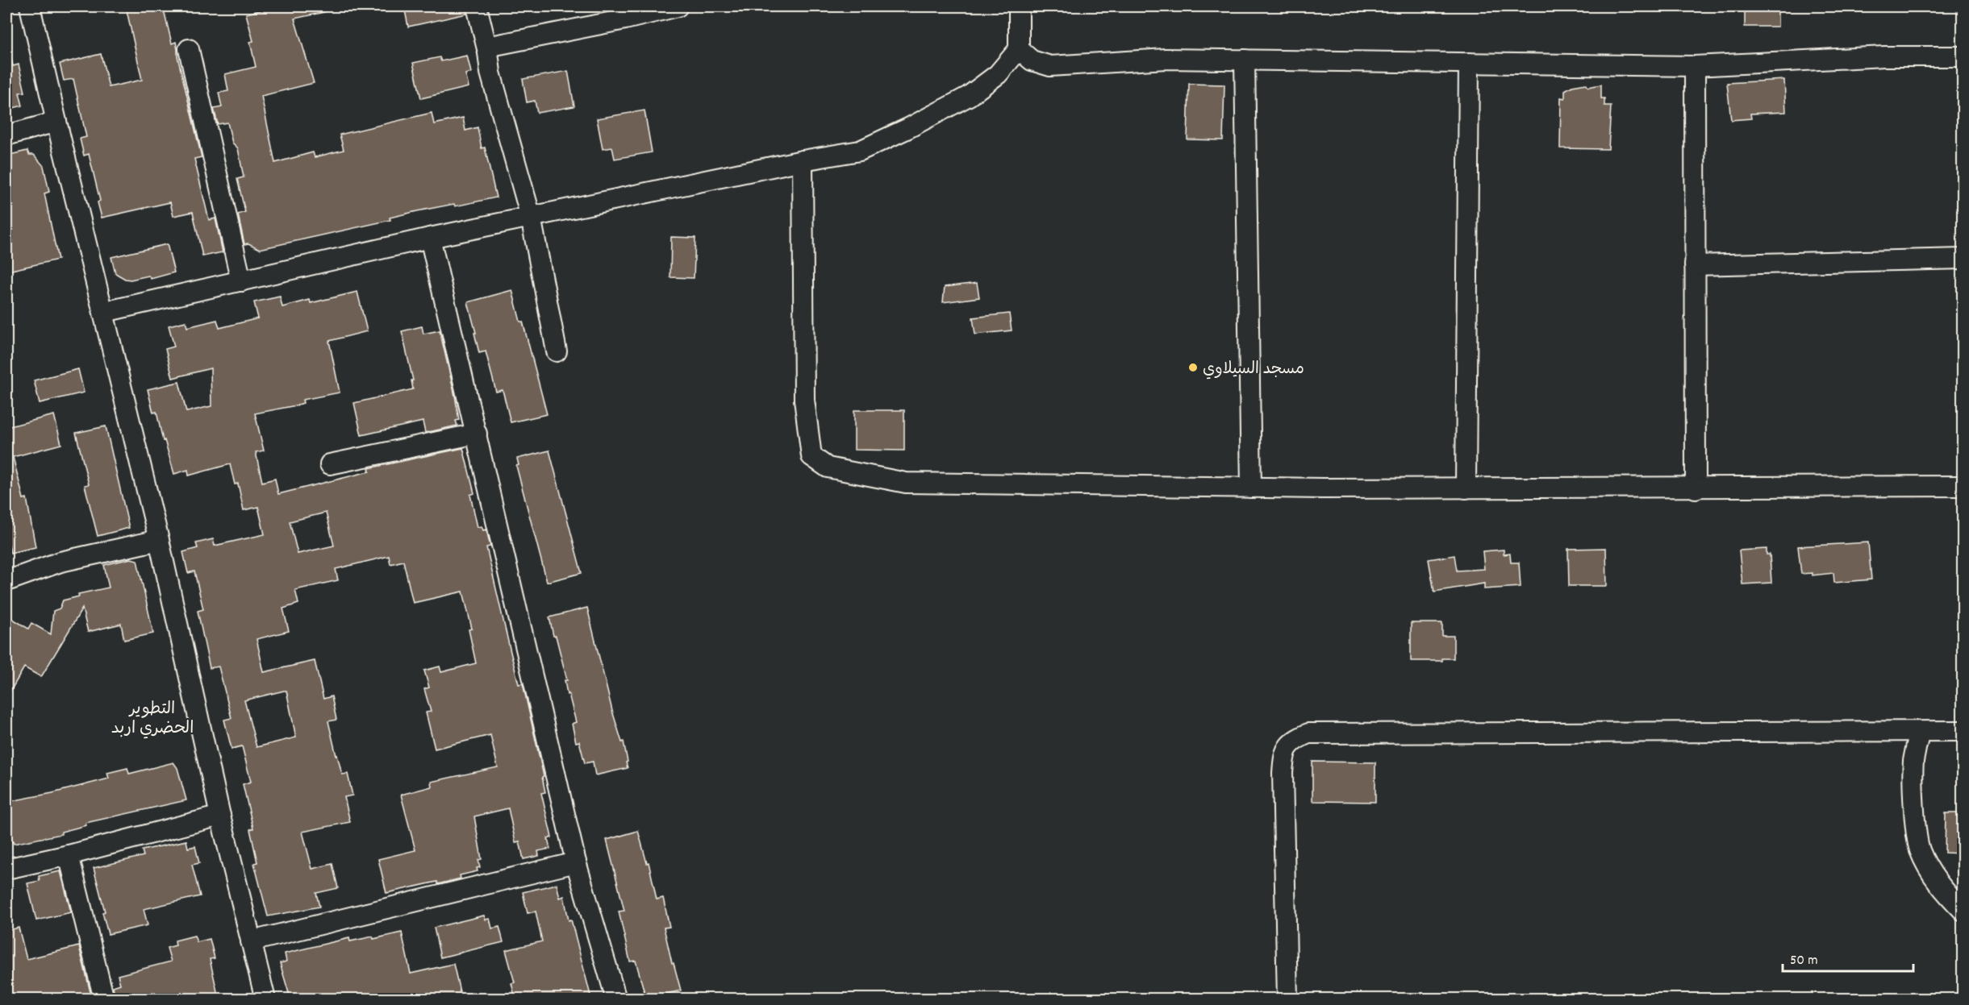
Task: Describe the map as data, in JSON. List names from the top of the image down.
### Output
{
  "districts": ["التطوير الحضري اربد"],
  "places": ["مسجد السيلاوي"],
  "scale_bar": "50 m"
}
